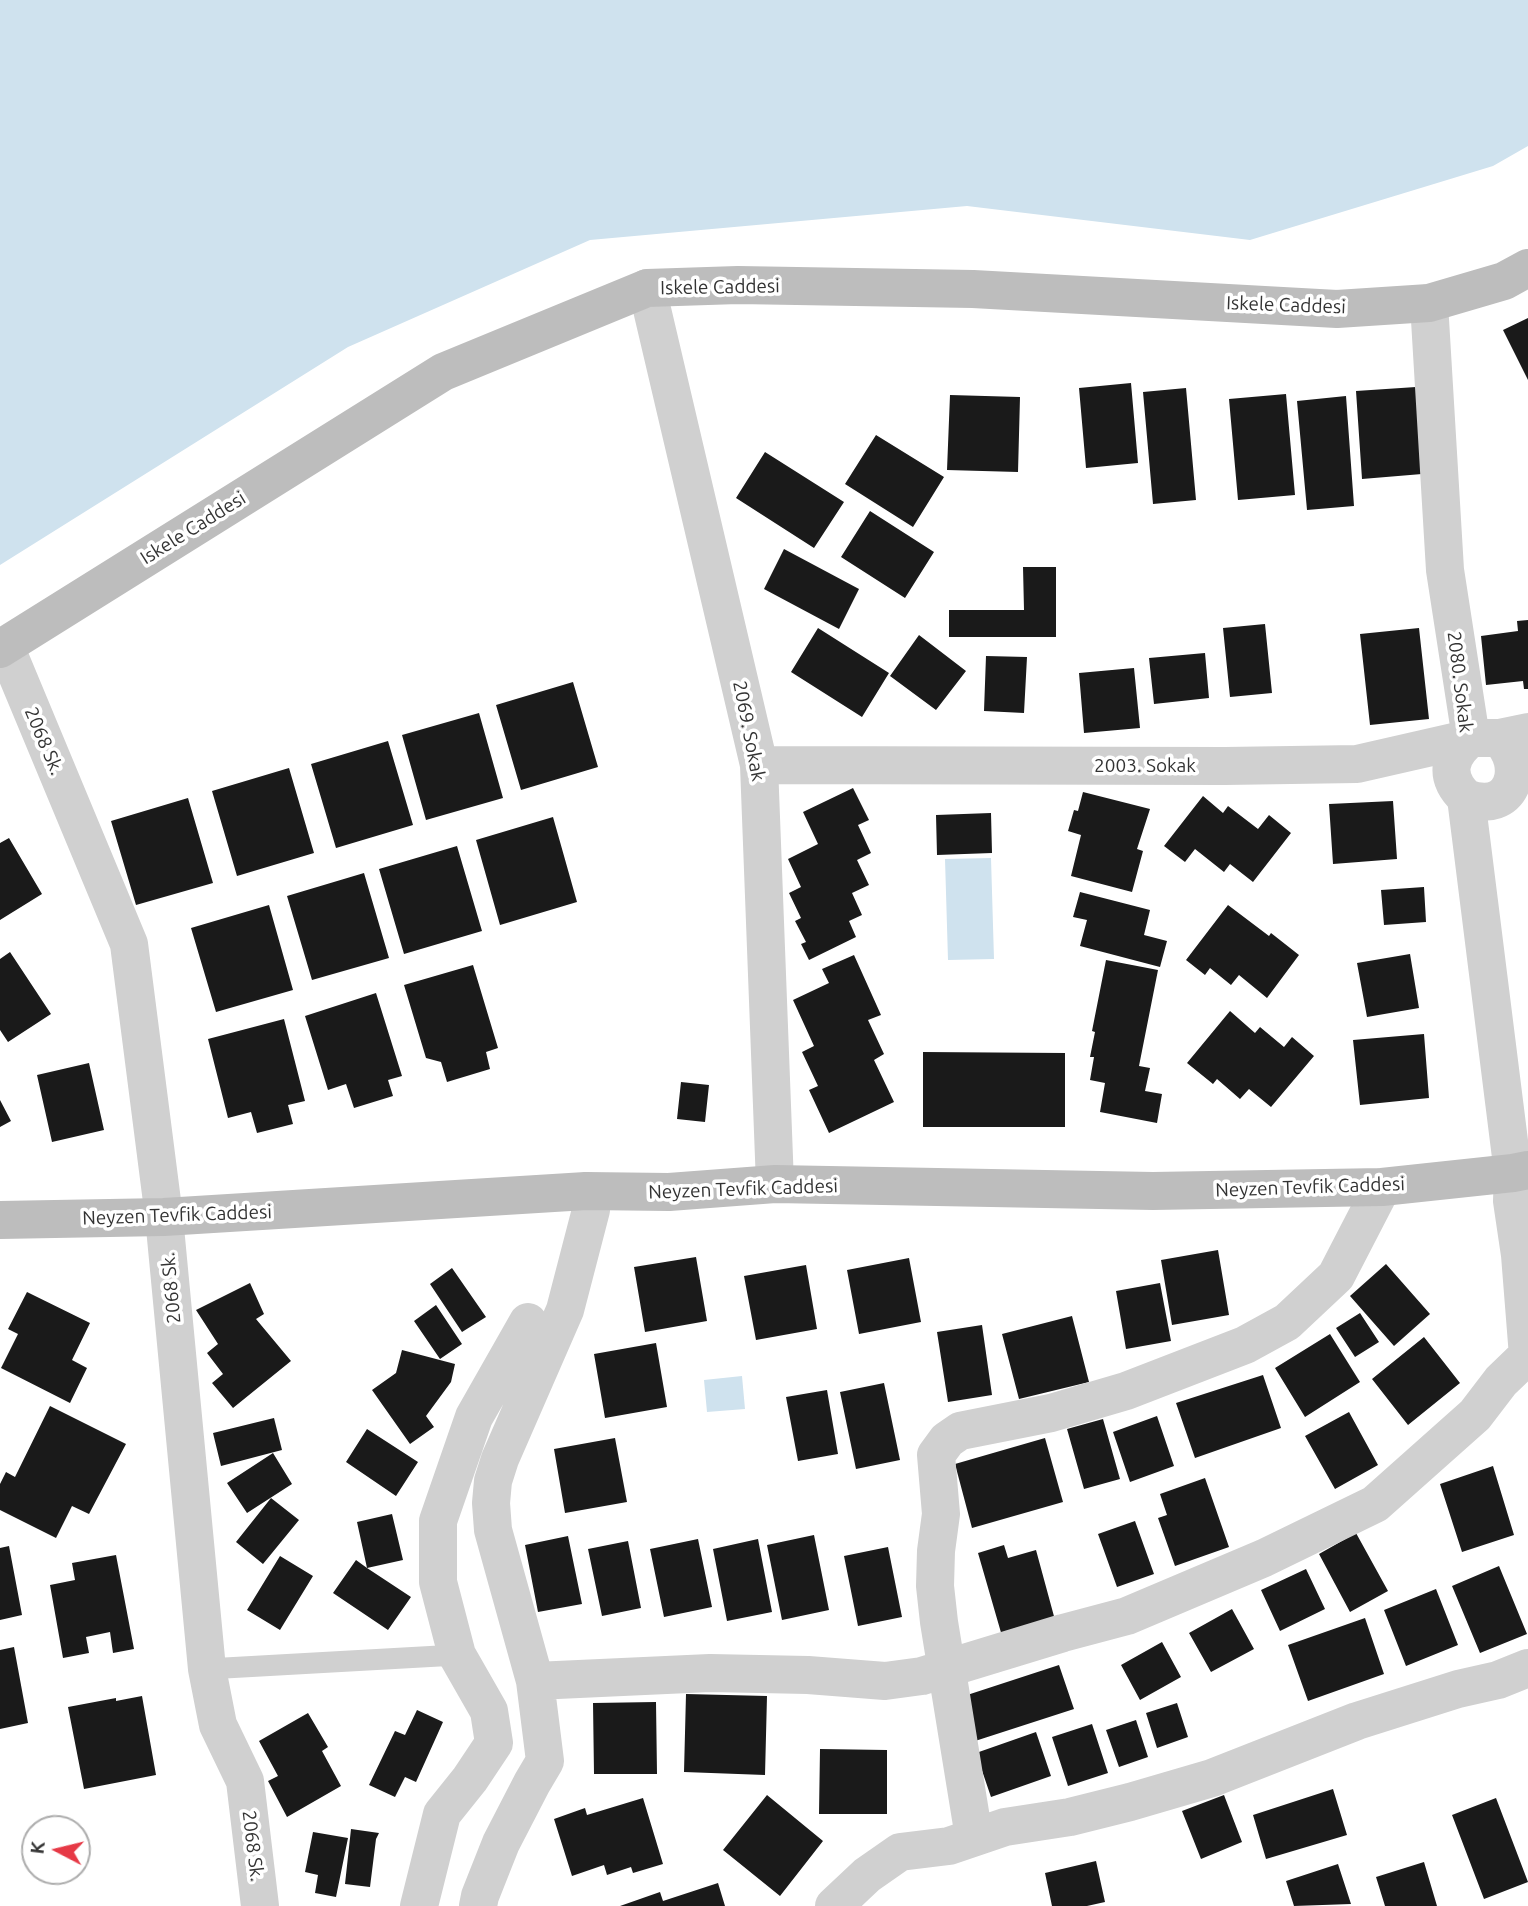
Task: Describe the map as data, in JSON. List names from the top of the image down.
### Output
{
  "streets": {
    "street": [
      "Iskele Caddesi",
      "2080. Sokak",
      "2069. Sokak",
      "2068 Sk.",
      "2003. Sokak",
      "Neyzen Tevfik Caddesi"
    ]
  },
  "crossings": [
    ["Iskele Caddesi", "2080. Sokak"],
    ["Iskele Caddesi", "2069. Sokak"],
    ["Iskele Caddesi", "2068 Sk."],
    ["2080. Sokak", "2003. Sokak"],
    ["2080. Sokak", "Neyzen Tevfik Caddesi"],
    ["2069. Sokak", "2003. Sokak"],
    ["2069. Sokak", "Neyzen Tevfik Caddesi"],
    ["2068 Sk.", "Neyzen Tevfik Caddesi"]
  ],
  "north": "left"
}
